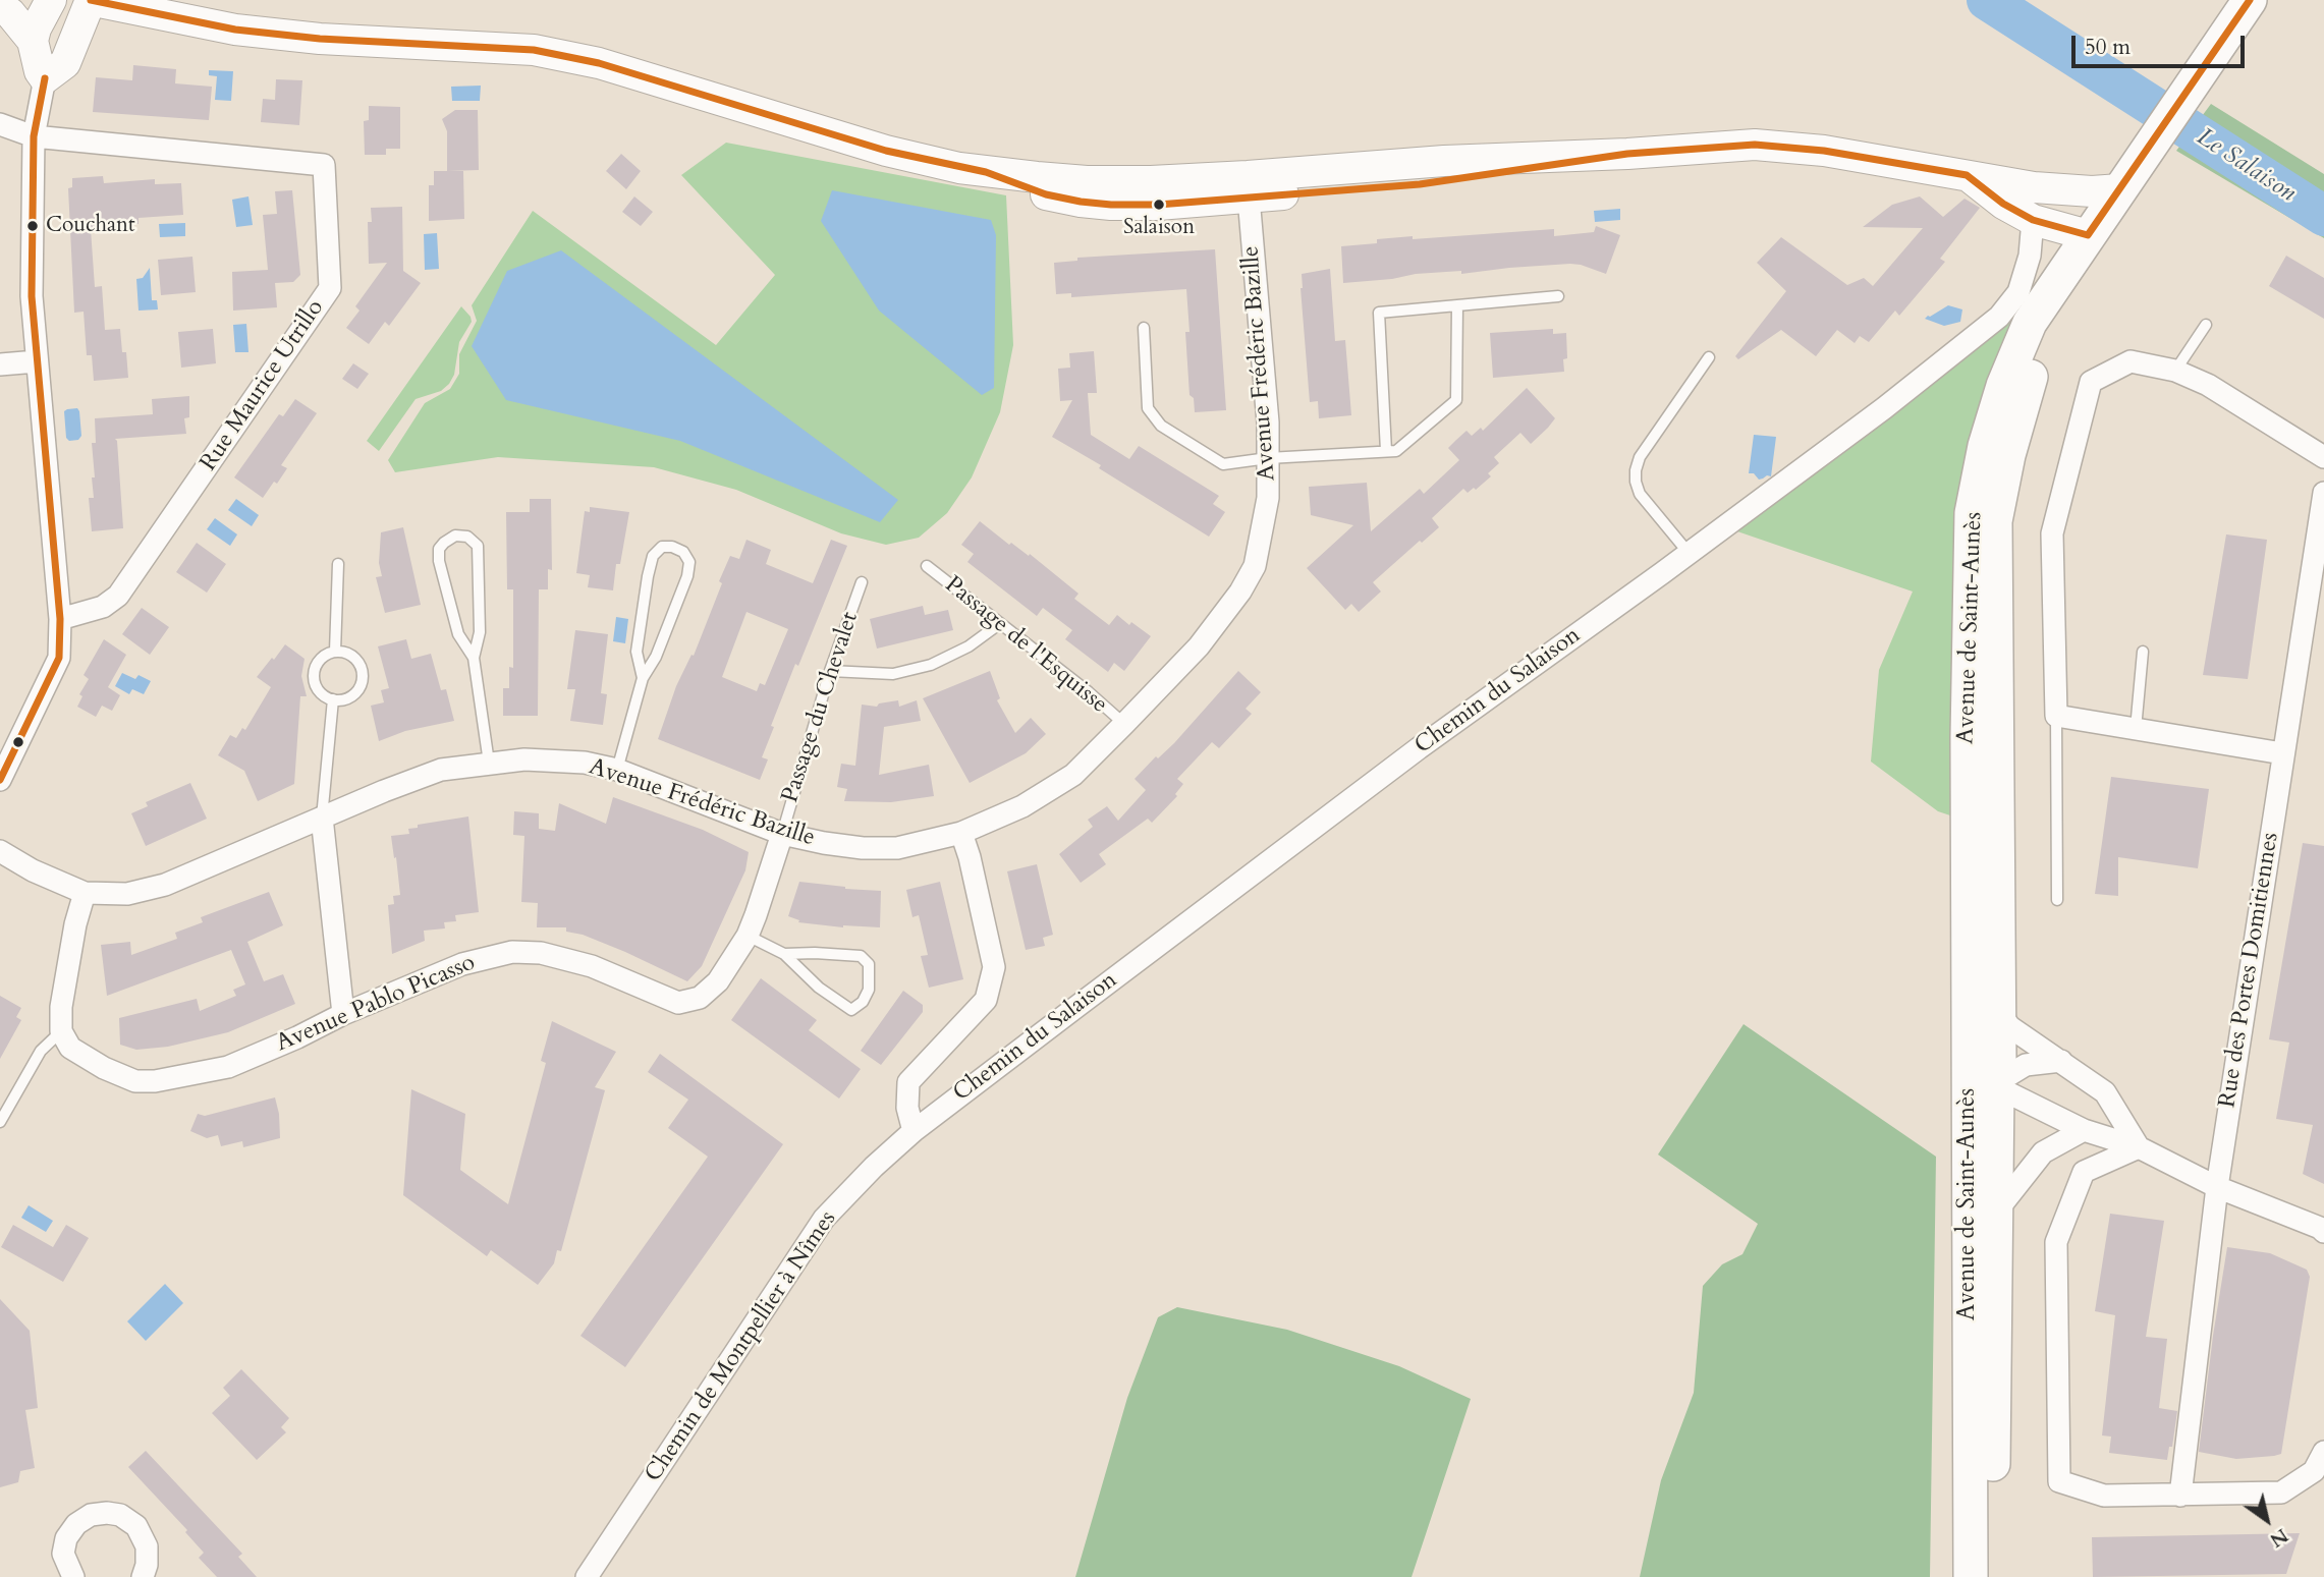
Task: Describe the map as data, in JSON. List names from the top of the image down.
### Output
{
  "streets": {
    "main road": ["Avenue de Saint-Aunès"],
    "street": [
      "Avenue Frédéric Bazille",
      "Rue Maurice Utrillo",
      "Chemin du Salaison",
      "Rue des Portes Domitiennes",
      "Avenue Pablo Picasso",
      "Chemin de Montpellier à Nîmes"
    ],
    "lane": ["Passage de l'Esquisse", "Passage du Chevalet"]
  },
  "crossings": [
    ["Avenue Frédéric Bazille", "Passage de l'Esquisse"],
    ["Avenue Frédéric Bazille", "Passage du Chevalet"],
    ["Avenue Frédéric Bazille", "Avenue Pablo Picasso"],
    ["Chemin du Salaison", "Chemin de Montpellier à Nîmes"],
    ["Passage du Chevalet", "Avenue Pablo Picasso"]
  ],
  "water": ["Le Salaison"],
  "places": ["Salaison", "Couchant"],
  "scale_bar": "50 m",
  "north": "bottom right"
}
